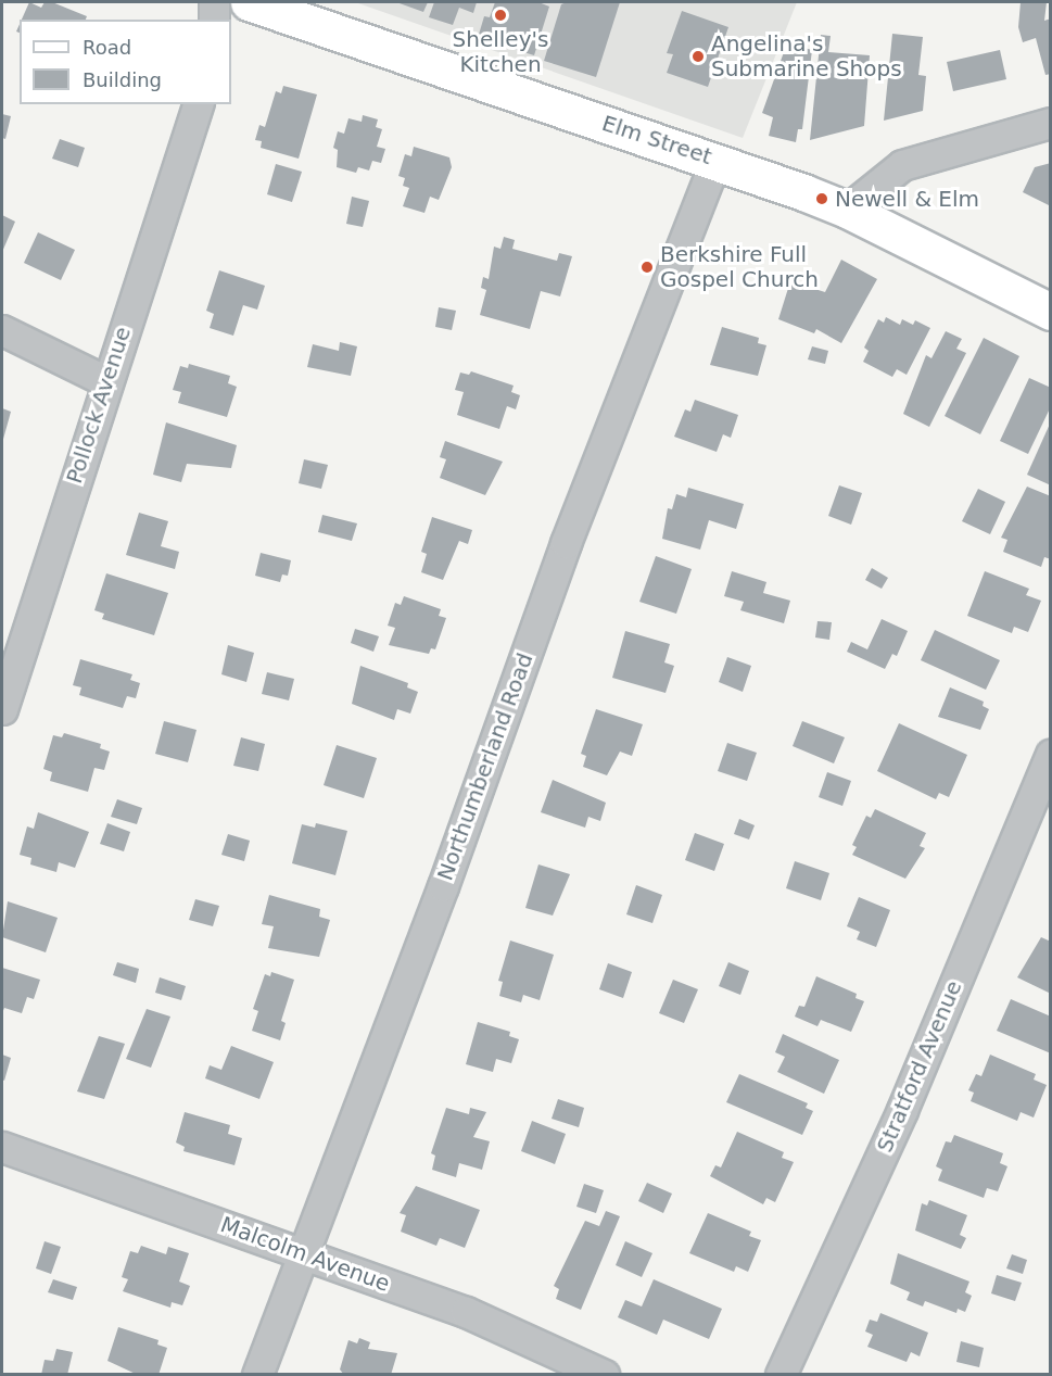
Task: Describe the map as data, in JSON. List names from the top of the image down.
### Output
{
  "streets": {
    "street": [
      "Elm Street",
      "Pollock Avenue",
      "Northumberland Road",
      "Stratford Avenue",
      "Malcolm Avenue"
    ]
  },
  "crossings": [
    ["Elm Street", "Northumberland Road"],
    ["Northumberland Road", "Malcolm Avenue"]
  ],
  "places": [
    "Shelley's Kitchen",
    "Angelina's Submarine Shops",
    "Newell & Elm",
    "Berkshire Full Gospel Church"
  ],
  "legend": ["Road", "Building"]
}
